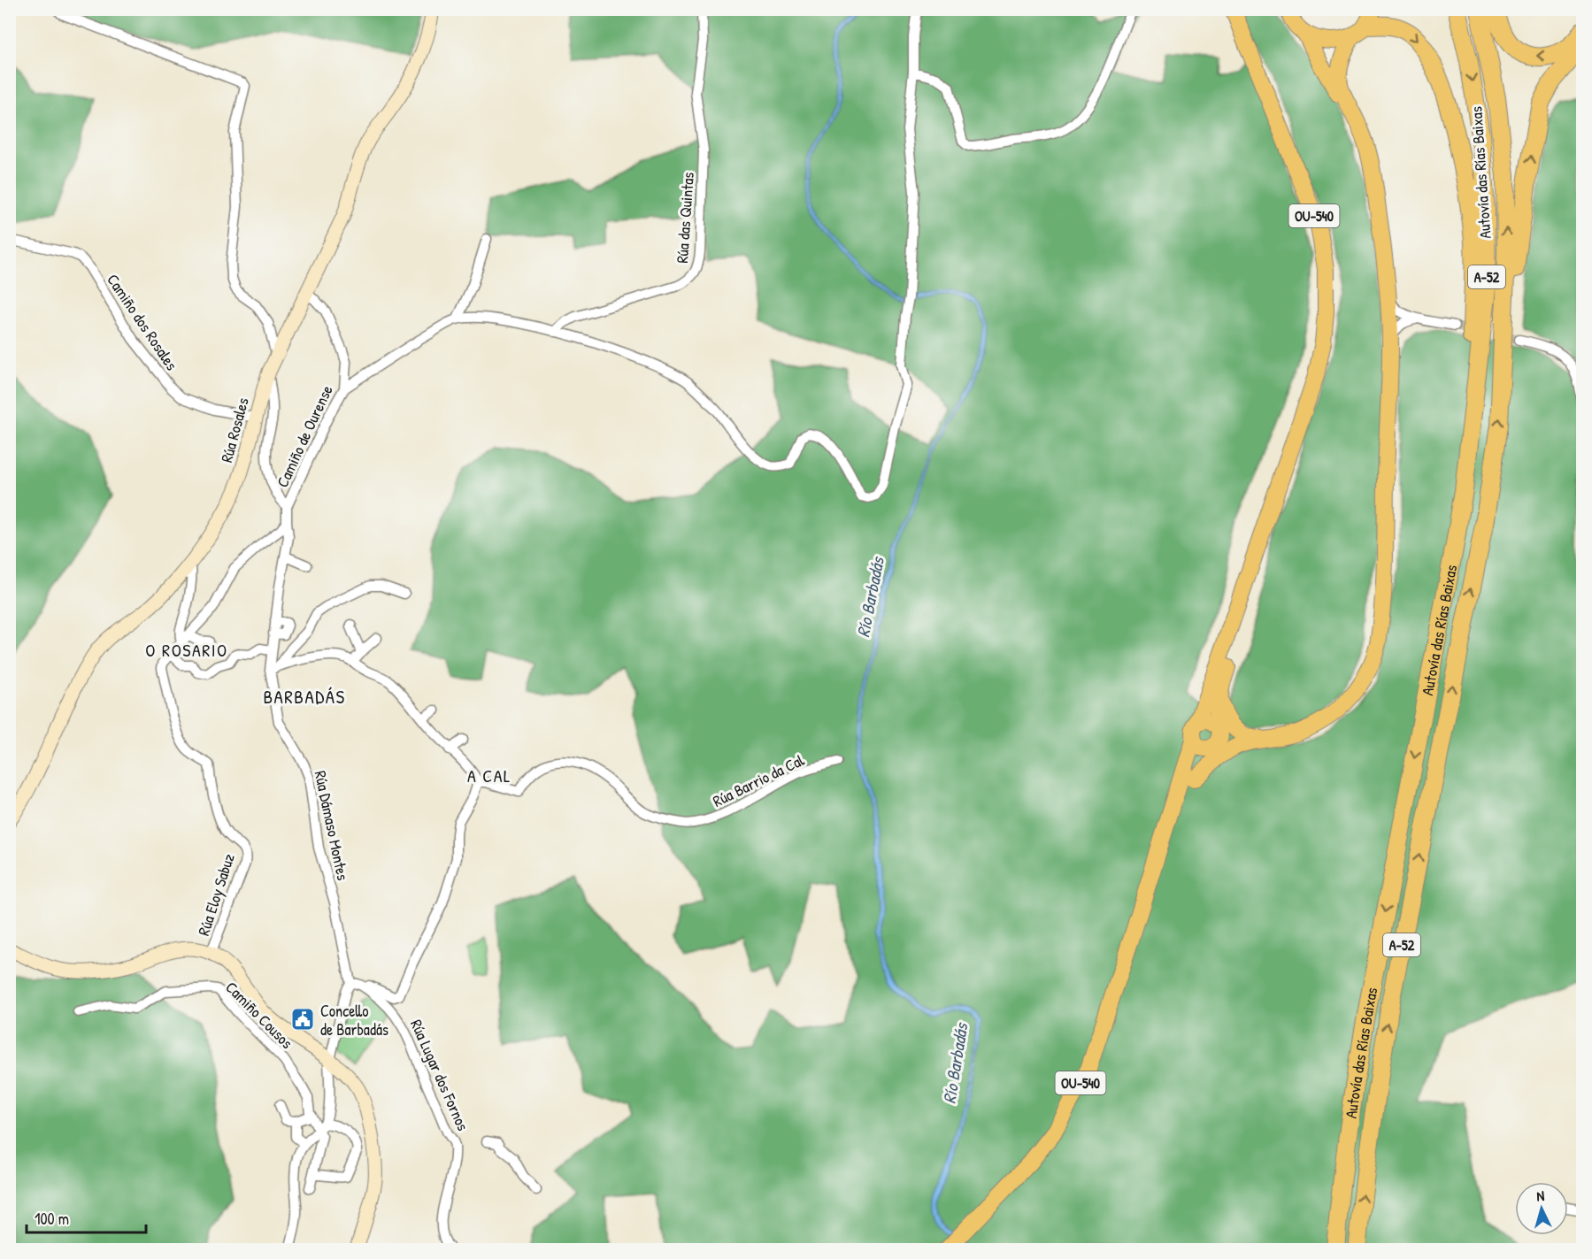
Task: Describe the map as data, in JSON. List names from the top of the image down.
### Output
{
  "streets": {
    "highway": ["Autovía das Rías Baixas", "A-52"],
    "main road": ["OU-540"],
    "street": [
      "Rúa das Quintas",
      "Camiño dos Rosales",
      "Rúa Rosales",
      "Camiño de Ourense",
      "Rúa Barrio da Cal",
      "Rúa Dámaso Montes",
      "Rúa Eloy Sabuz",
      "Camiño Cousos",
      "Rúa Lugar dos Fornos"
    ]
  },
  "crossings": [
    ["Camiño dos Rosales", "Rúa Rosales"],
    ["Rúa Rosales", "Camiño de Ourense"],
    ["Camiño de Ourense", "Rúa Dámaso Montes"],
    ["Rúa Dámaso Montes", "Rúa Eloy Sabuz"],
    ["Rúa Dámaso Montes", "Rúa Lugar dos Fornos"]
  ],
  "districts": ["O ROSARIO", "BARBADÁS", "A CAL"],
  "water": ["Río Barbadás"],
  "places": {
    "public building": ["Concello de Barbadás"]
  },
  "scale_bar": "100 m",
  "north": "top"
}
